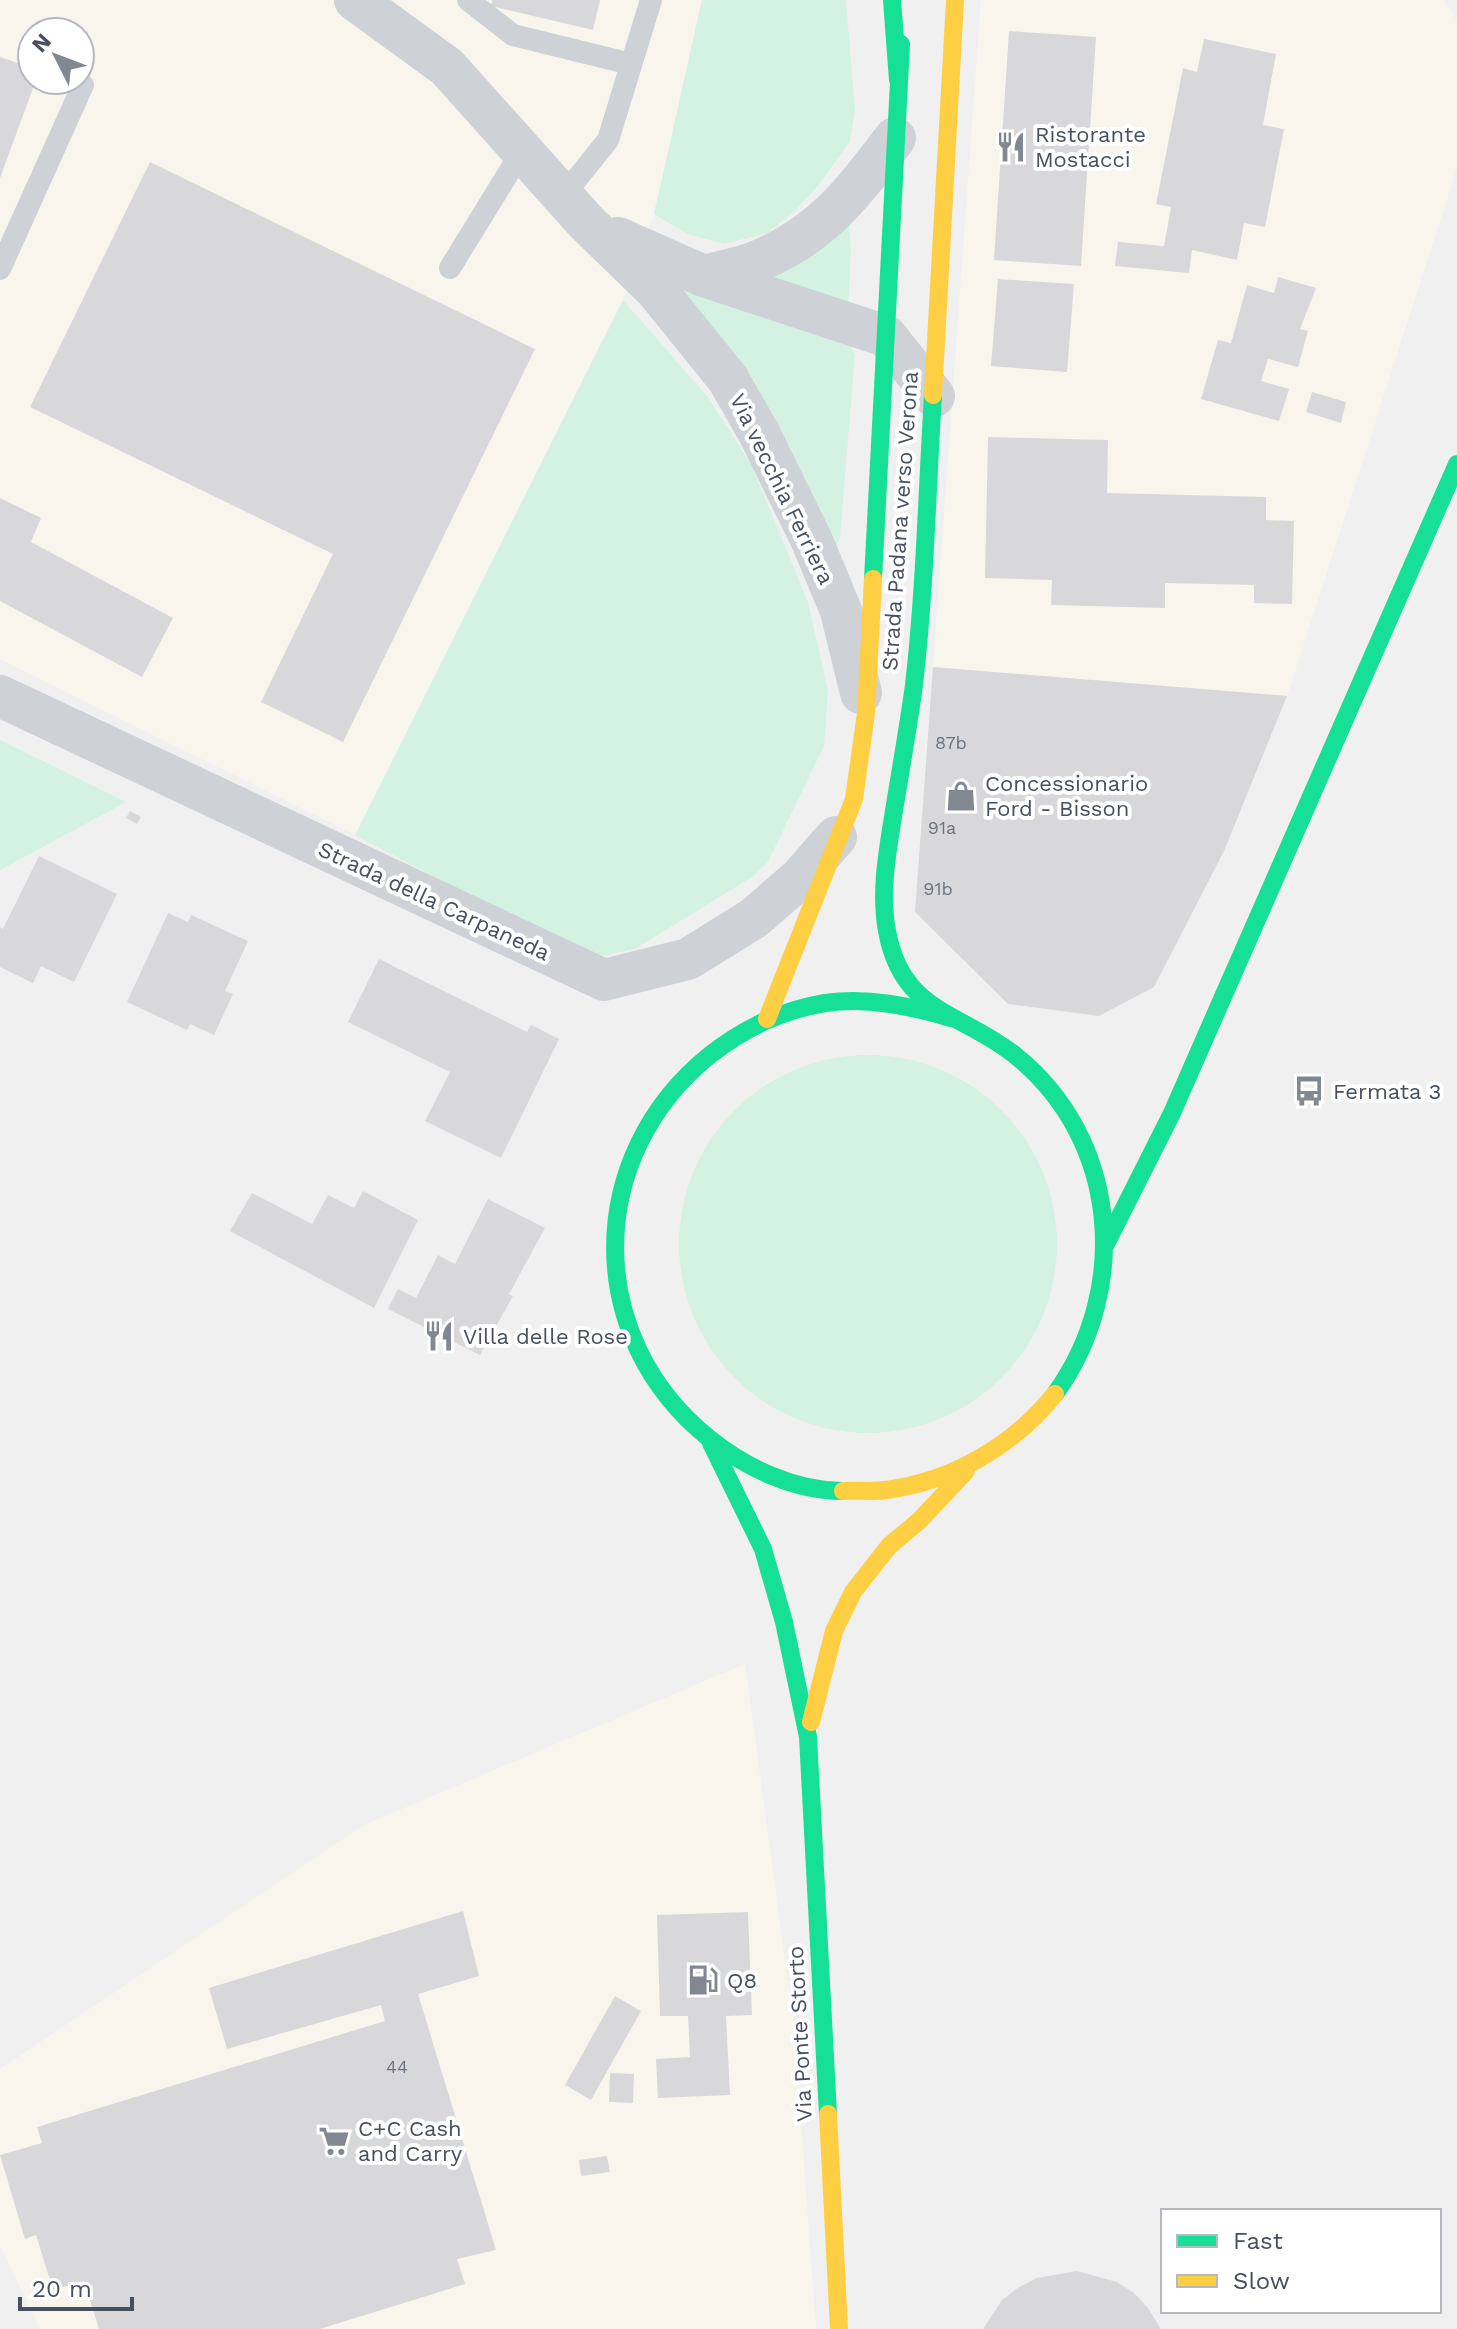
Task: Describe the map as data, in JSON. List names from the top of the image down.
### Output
{
  "streets": {
    "main road": ["Strada Padana verso Verona", "Via Ponte Storto"],
    "street": ["Via vecchia Ferriera", "Strada della Carpaneda"]
  },
  "crossings": [
    ["Via vecchia Ferriera", "Strada Padana verso Verona"],
    ["Strada Padana verso Verona", "Strada della Carpaneda"],
    ["Strada Padana verso Verona", "Via Ponte Storto"]
  ],
  "places": {
    "restaurant": ["Ristorante Mostacci", "Villa delle Rose"],
    "shop": ["Concessionario Ford - Bisson"],
    "bus stop": ["Fermata 3"],
    "fuel station": ["Q8"],
    "supermarket": ["C+C Cash and Carry"]
  },
  "house_numbers": [
    "87b",
    "91a",
    "91b",
    "44"
  ],
  "legend": ["Fast", "Slow"],
  "scale_bar": "20 m",
  "north": "top left"
}
